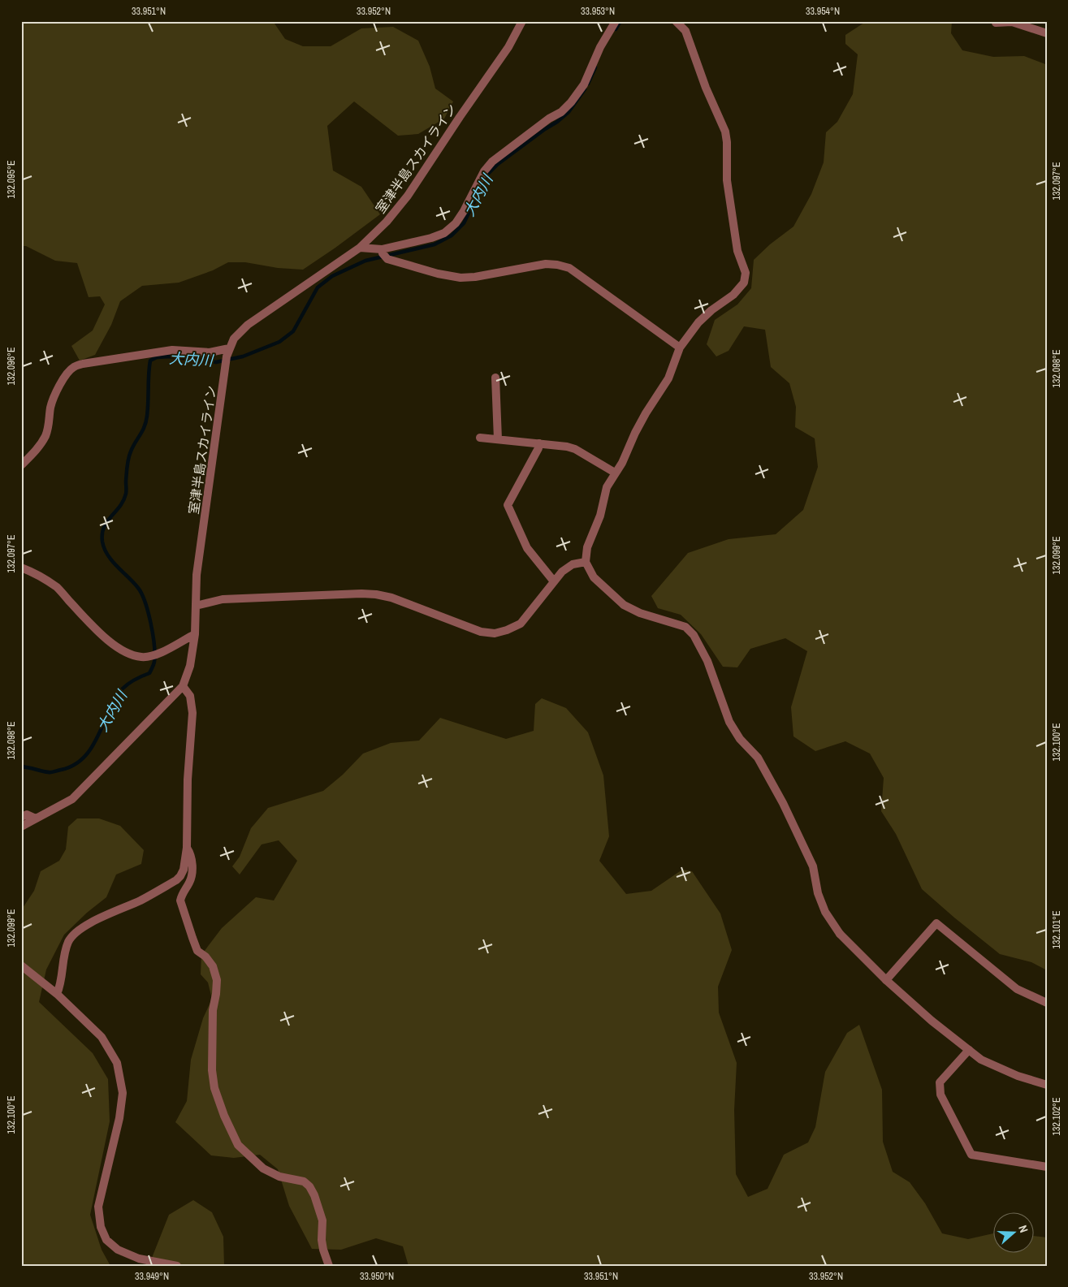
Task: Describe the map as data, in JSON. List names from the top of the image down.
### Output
{
  "streets": {
    "street": ["室津半島スカイライン"]
  },
  "water": ["大内川"],
  "north": "right",
  "coordinates": [
    "33.951°N",
    "33.952°N",
    "33.953°N",
    "33.954°N",
    "132.095°E",
    "132.097°E",
    "132.096°E",
    "132.098°E",
    "132.099°E",
    "132.100°E",
    "132.101°E",
    "132.102°E",
    "33.949°N",
    "33.950°N"
  ]
}
